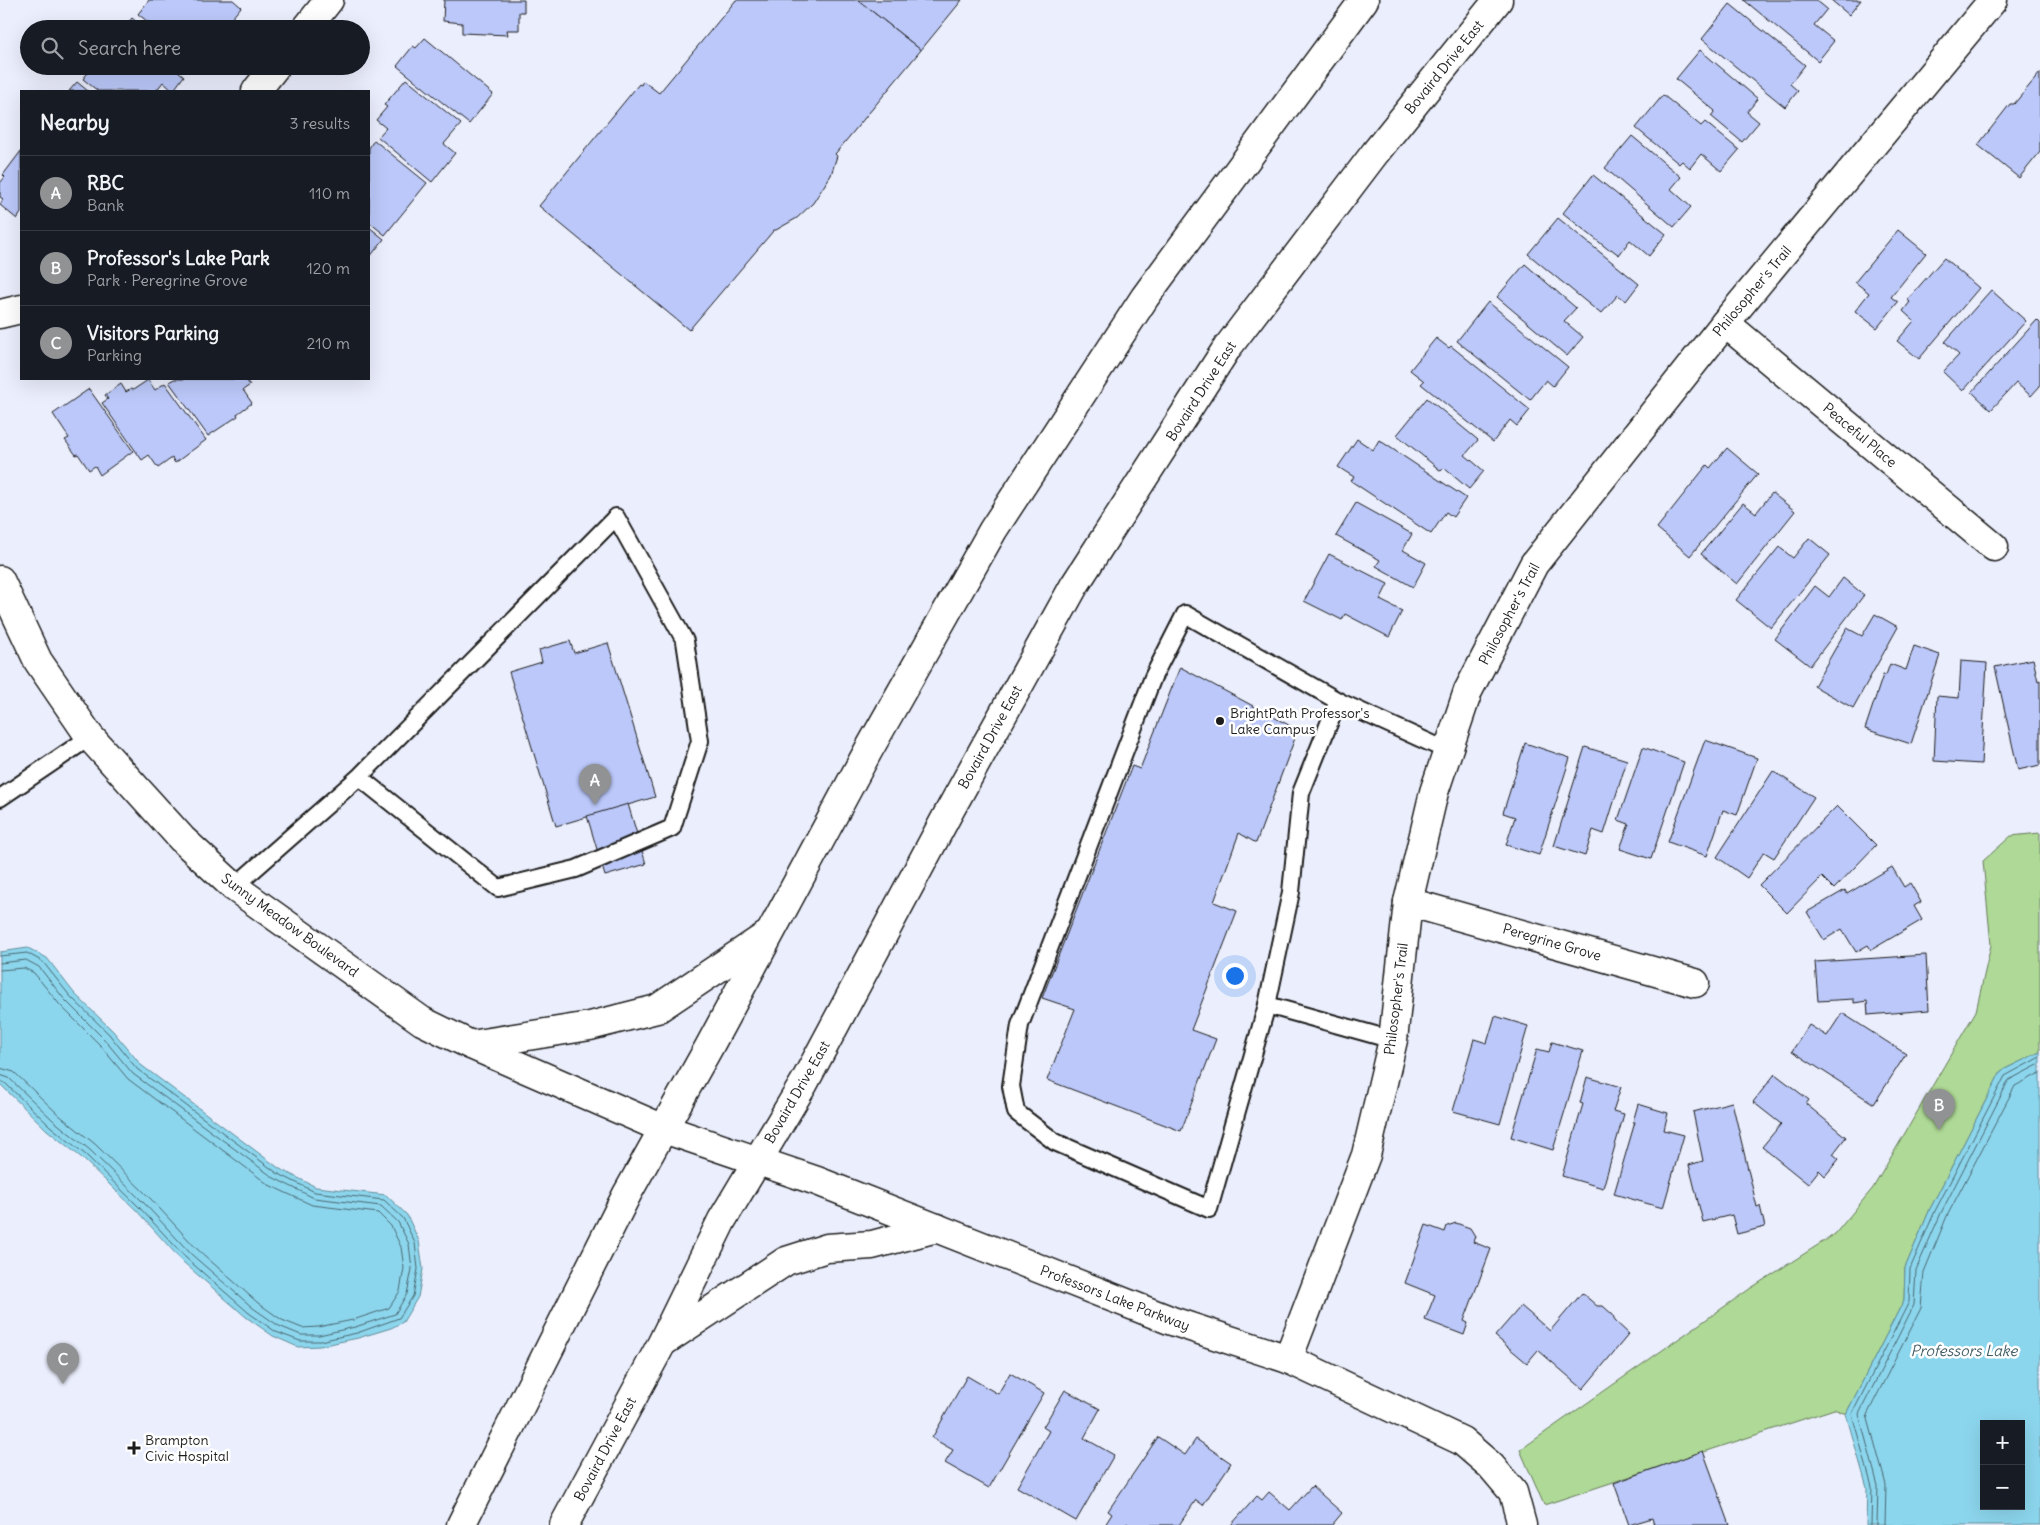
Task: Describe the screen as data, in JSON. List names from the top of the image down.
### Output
{
  "streets": {
    "street": [
      "Bovaird Drive East",
      "Philosopher's Trail",
      "Peaceful Place",
      "Sunny Meadow Boulevard",
      "Peregrine Grove",
      "Professors Lake Parkway"
    ]
  },
  "crossings": [
    ["Bovaird Drive East", "Professors Lake Parkway"],
    ["Philosopher's Trail", "Peaceful Place"],
    ["Philosopher's Trail", "Peregrine Grove"],
    ["Philosopher's Trail", "Professors Lake Parkway"],
    ["Sunny Meadow Boulevard", "Professors Lake Parkway"]
  ],
  "water": ["Professors Lake"],
  "places": {
    "other": ["BrightPath Professor's Lake Campus"],
    "health": ["Brampton Civic Hospital"]
  },
  "page": {
    "search": "Search here",
    "heading": ["Nearby", "3 results"],
    "list": [
      {
        "mark": "A",
        "name": "RBC",
        "note": "Bank",
        "value": "110 m"
      },
      {
        "mark": "B",
        "name": "Professor's Lake Park",
        "note": "Park · Peregrine Grove",
        "value": "120 m"
      },
      {
        "mark": "C",
        "name": "Visitors Parking",
        "note": "Parking",
        "value": "210 m"
      }
    ],
    "pins": ["A", "B", "C"],
    "map_buttons": ["+", "−"]
  }
}
